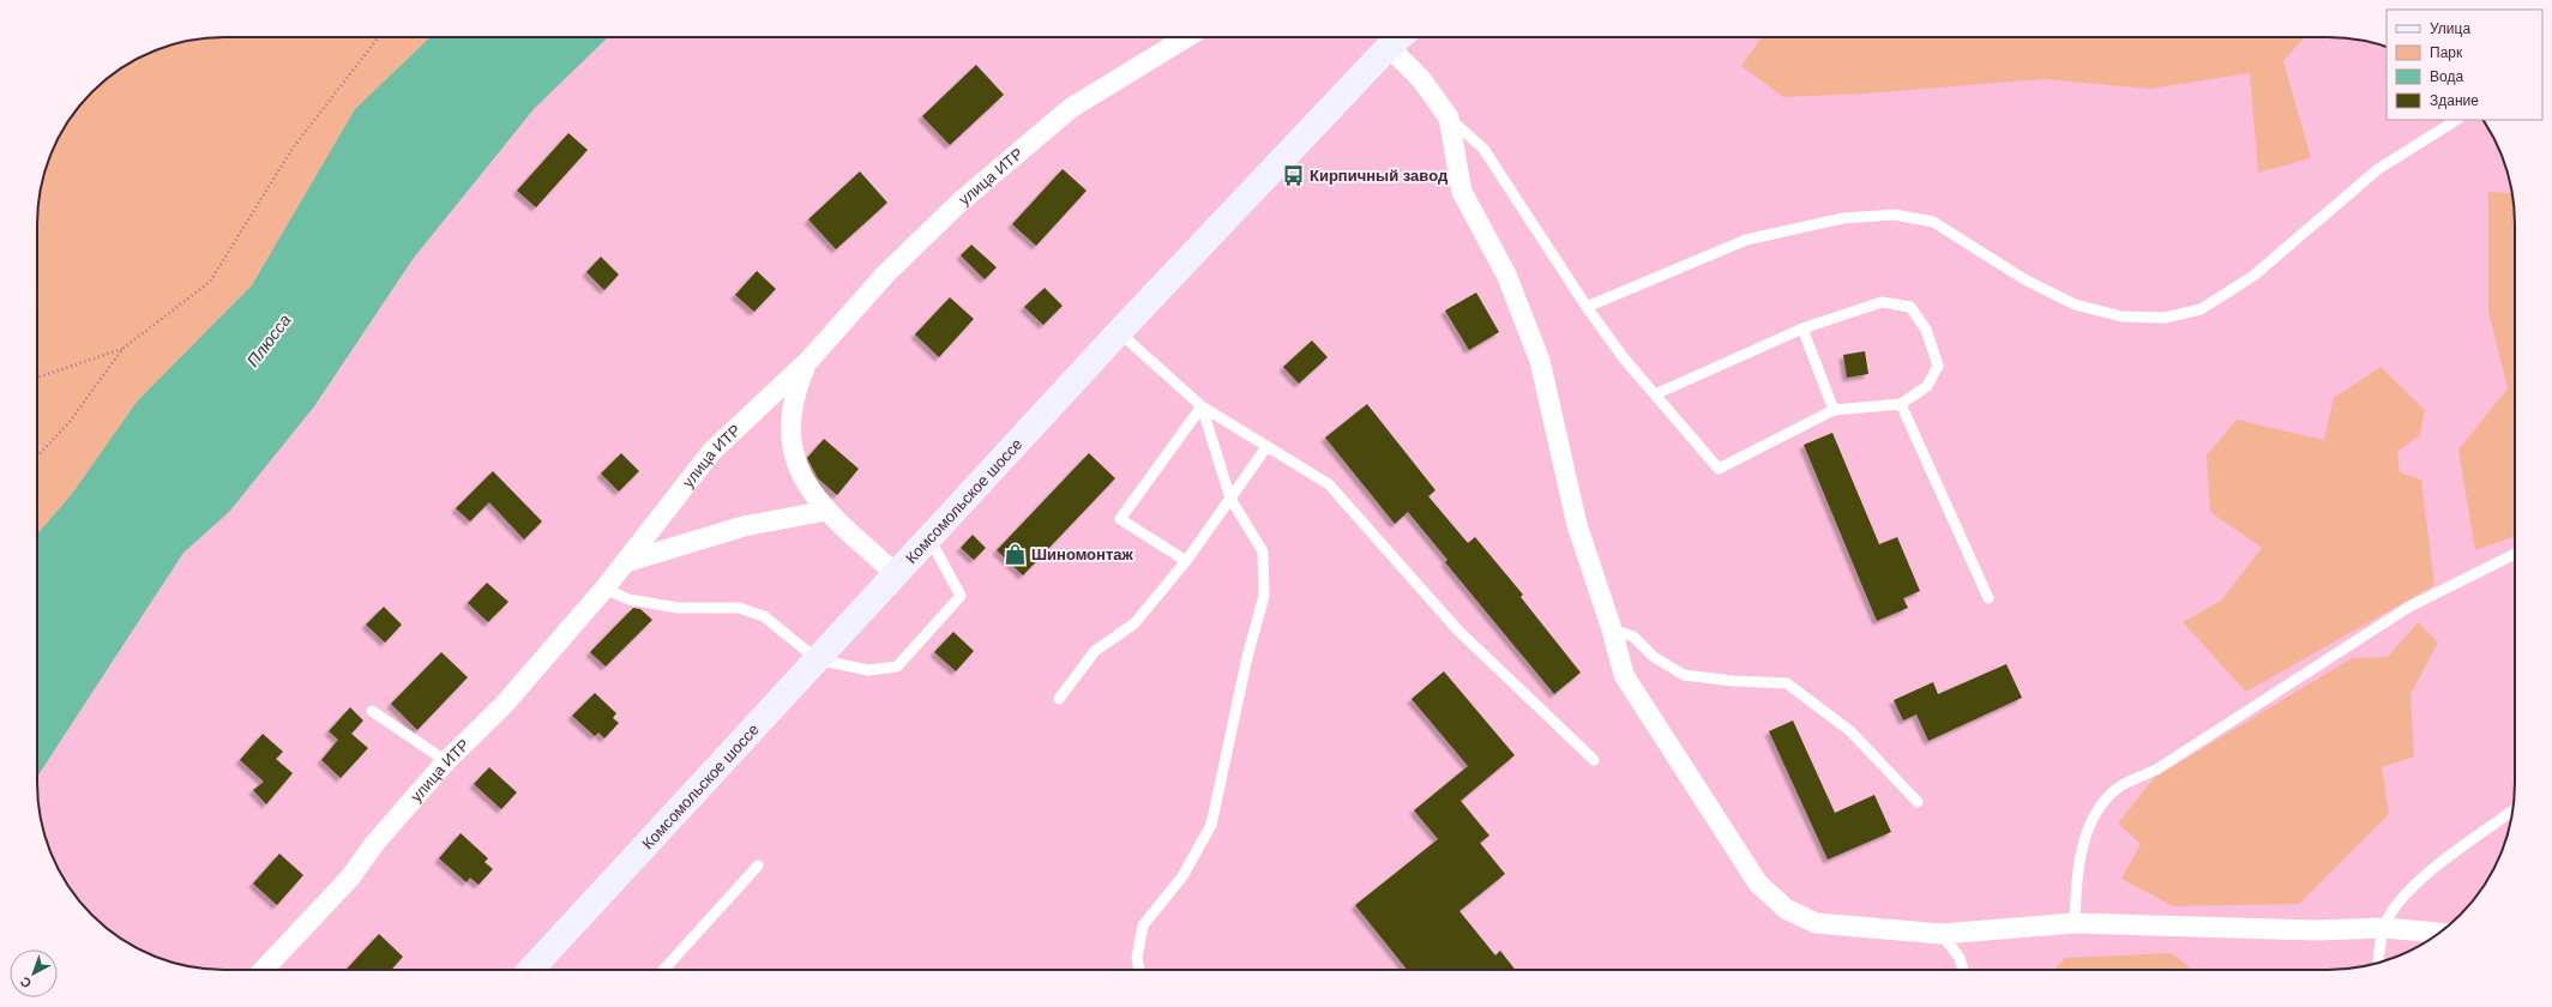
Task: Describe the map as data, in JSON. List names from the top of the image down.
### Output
{
  "streets": {
    "main road": ["Комсомольское шоссе"],
    "street": ["улица ИТР"]
  },
  "crossings": [
    ["улица ИТР", "Комсомольское шоссе"]
  ],
  "water": ["Плюсса"],
  "places": {
    "bus stop": ["Кирпичный завод"],
    "shop": ["Шиномонтаж"]
  },
  "legend": [
    "Улица",
    "Парк",
    "Вода",
    "Здание"
  ],
  "north": "bottom left"
}
